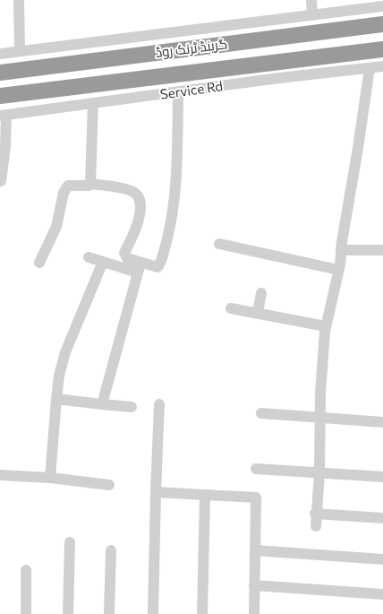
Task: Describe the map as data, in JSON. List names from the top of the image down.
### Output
{
  "streets": {
    "highway": ["گرینڈ ٹرنک روڈ"],
    "street": ["Service Rd"]
  }
}
